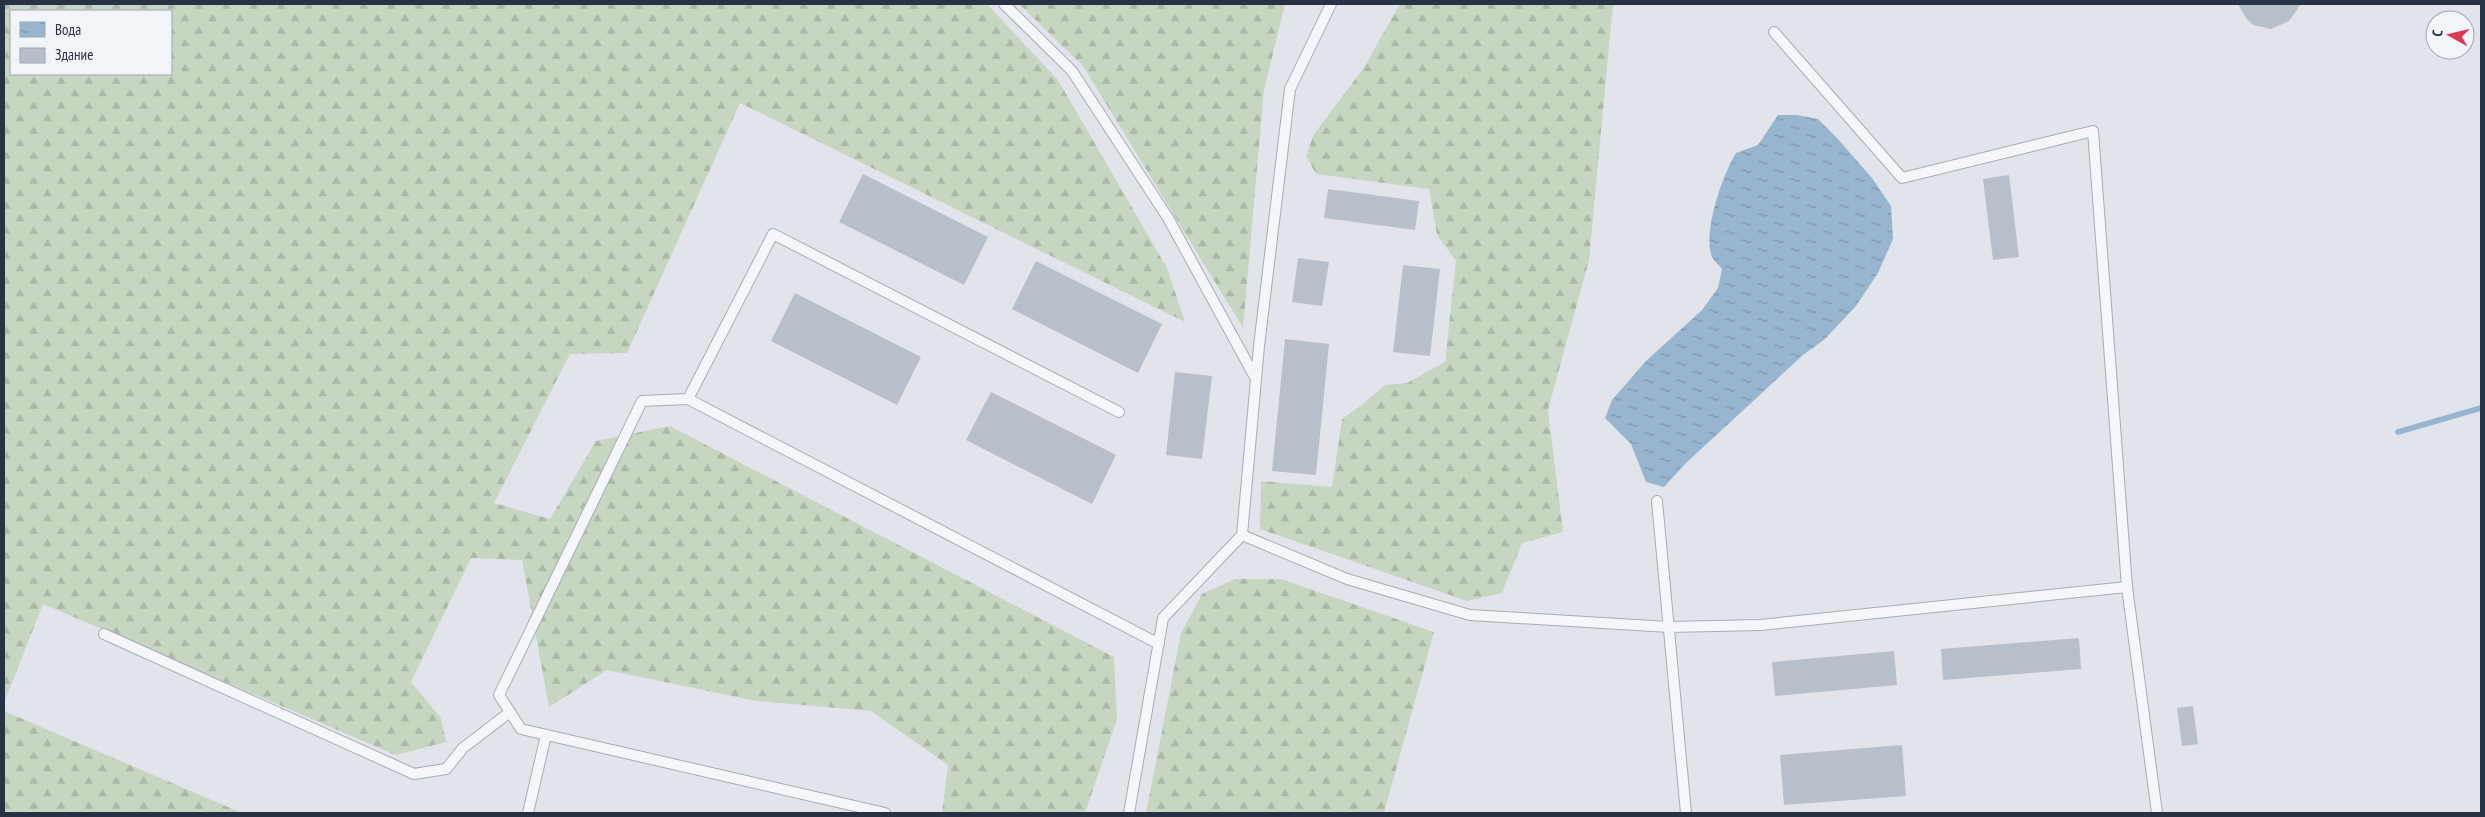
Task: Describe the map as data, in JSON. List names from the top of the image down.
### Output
{
  "legend": ["Вода", "Здание"],
  "north": "left"
}
